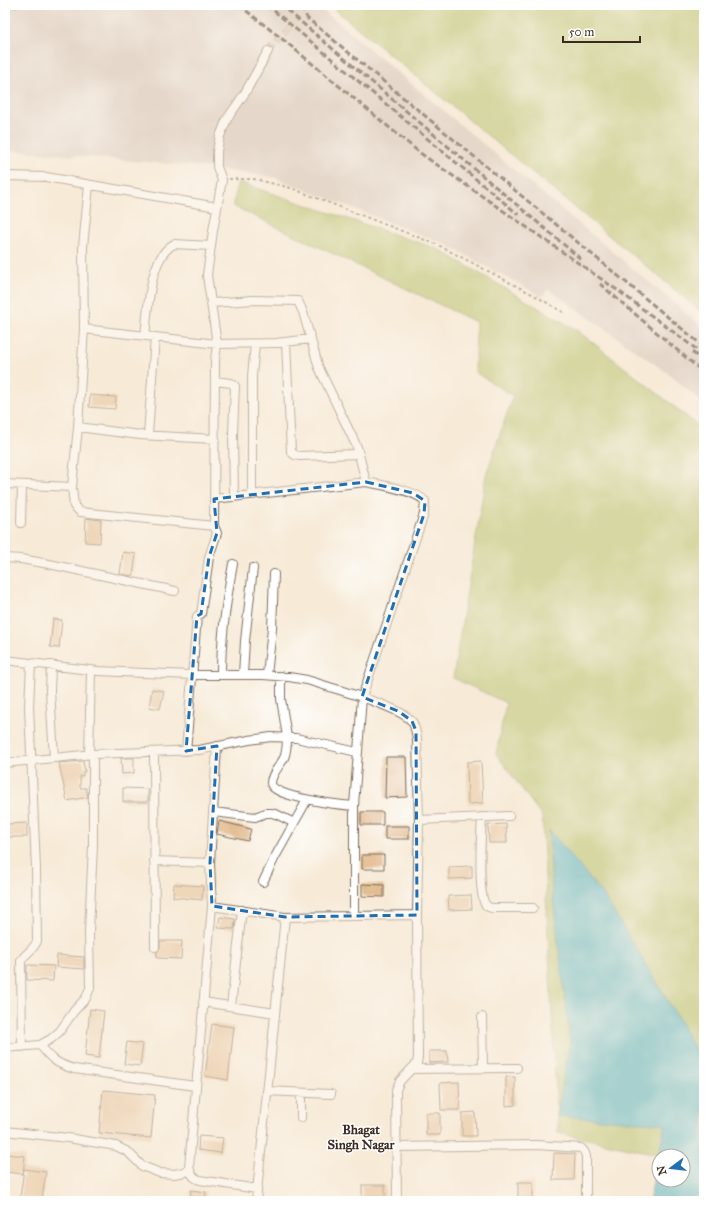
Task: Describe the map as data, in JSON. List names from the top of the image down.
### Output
{
  "districts": ["Bhagat Singh Nagar"],
  "scale_bar": "50 m",
  "north": "left"
}
